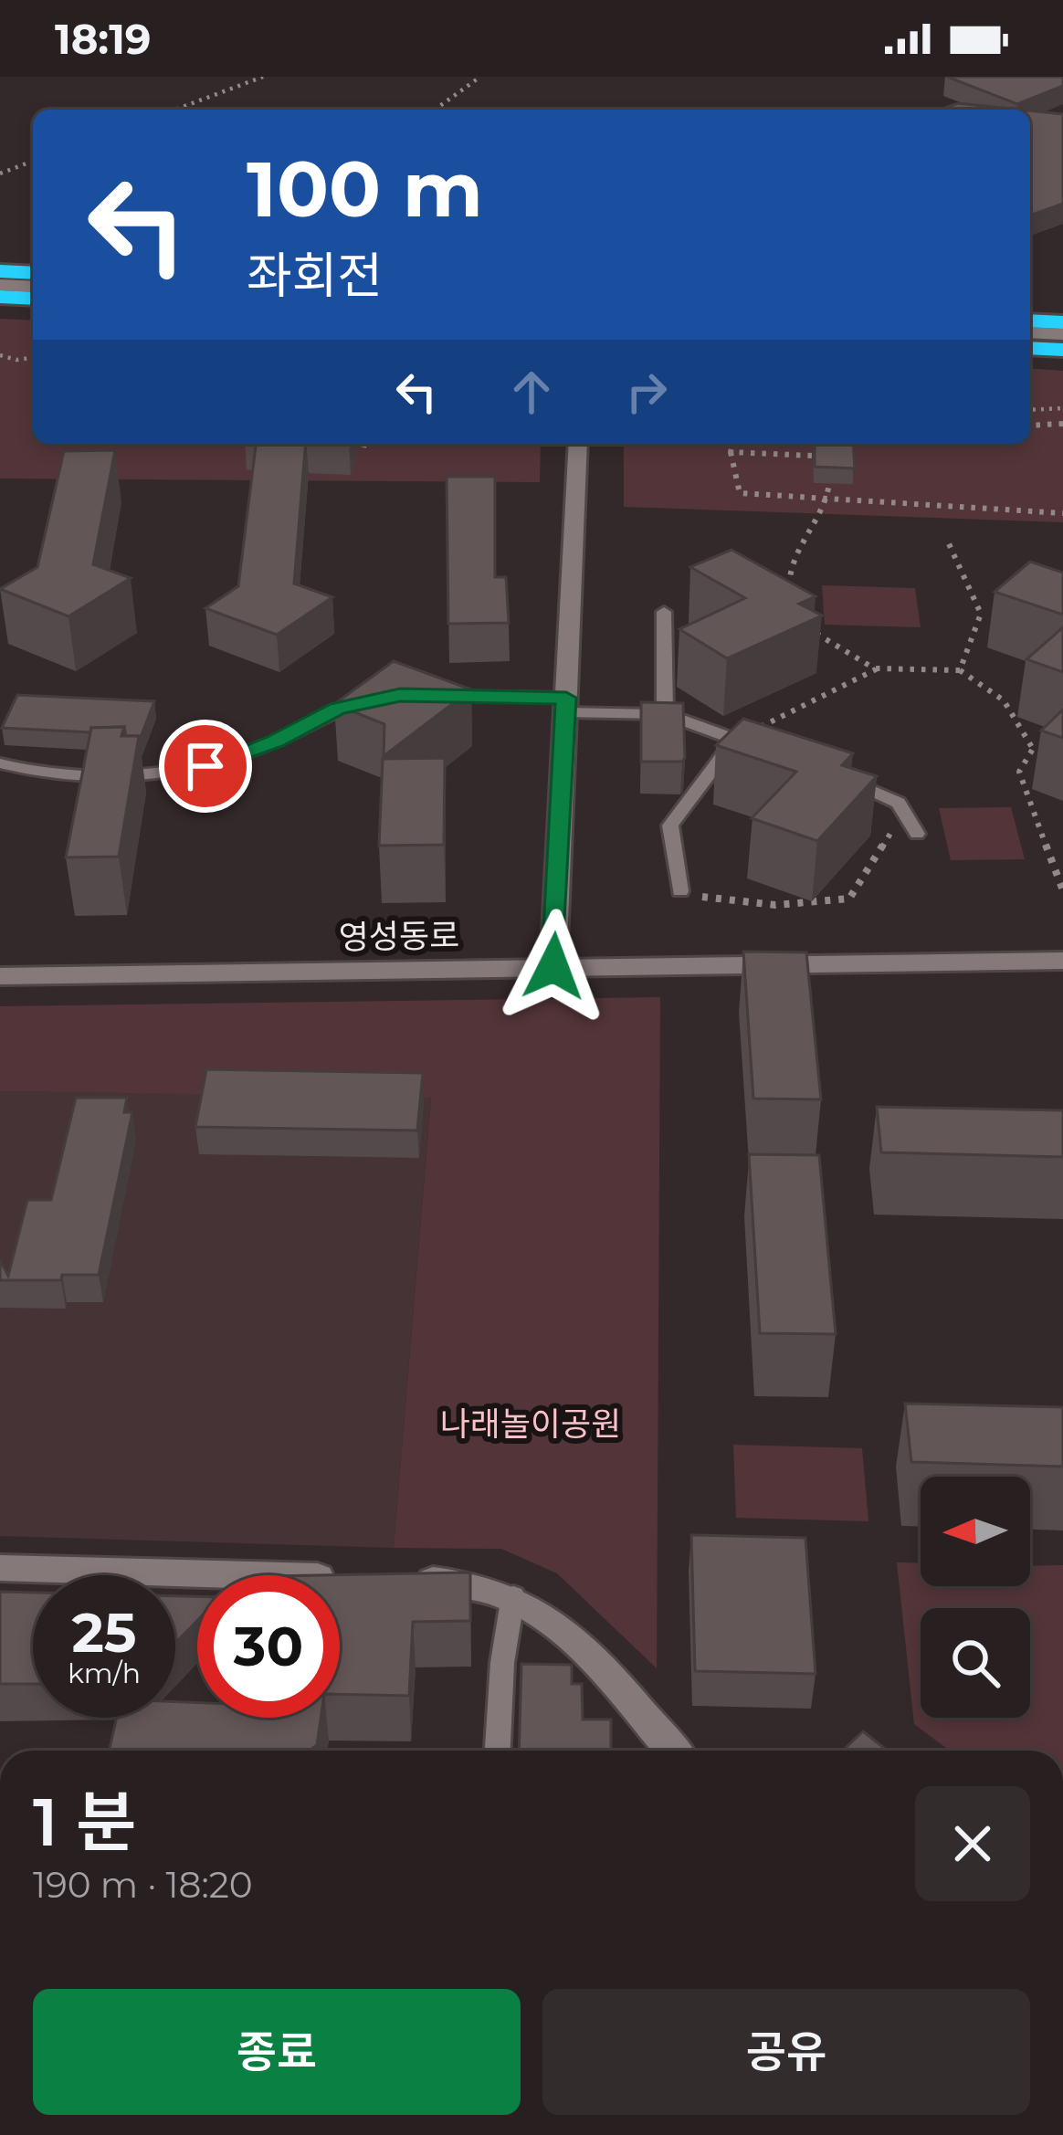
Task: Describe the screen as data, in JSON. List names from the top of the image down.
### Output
{
  "streets": {
    "street": ["영성동로"]
  },
  "parks": ["나래놀이공원"],
  "north": "left",
  "page": {
    "status": "18:19",
    "turn": ["100 m", "좌회전"],
    "speed": "25 km/h",
    "limit": "30",
    "heading": ["1 분", "190 m · 18:20"],
    "buttons": ["종료", "공유"]
  }
}
